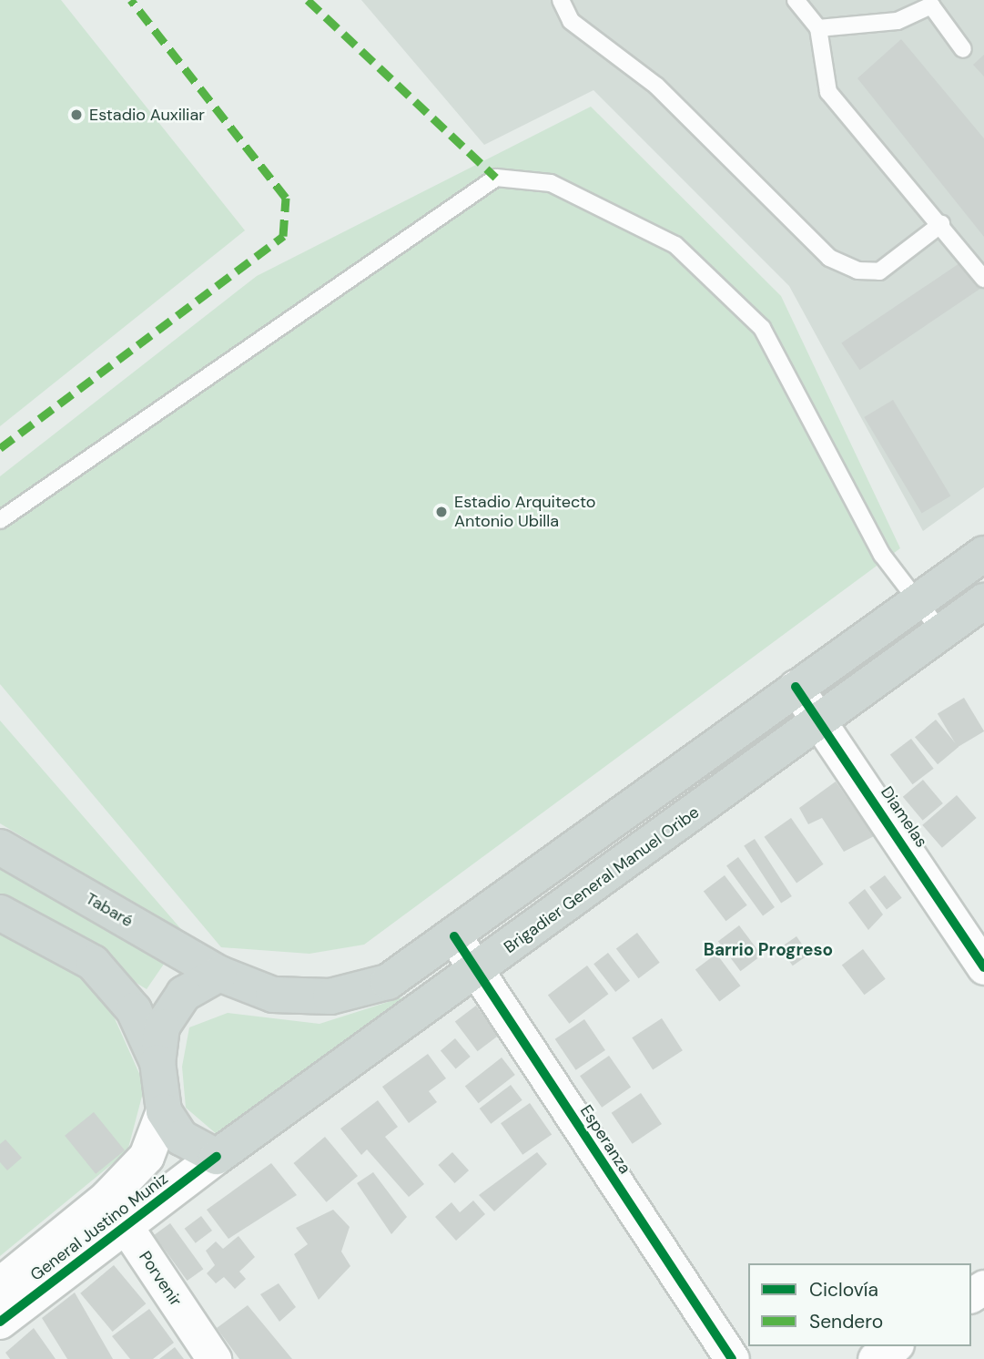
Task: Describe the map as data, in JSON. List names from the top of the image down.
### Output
{
  "streets": {
    "main road": ["Brigadier General Manuel Oribe", "Tabaré"],
    "street": [
      "Diamelas",
      "Esperanza",
      "General Justino Muniz",
      "Porvenir"
    ]
  },
  "crossings": [
    ["Diamelas", "Brigadier General Manuel Oribe"],
    ["Brigadier General Manuel Oribe", "Esperanza"],
    ["Brigadier General Manuel Oribe", "General Justino Muniz"],
    ["General Justino Muniz", "Porvenir"]
  ],
  "districts": ["Barrio Progreso"],
  "places": ["Estadio Auxiliar", "Estadio Arquitecto Antonio Ubilla"],
  "legend": ["Ciclovía", "Sendero"]
}
